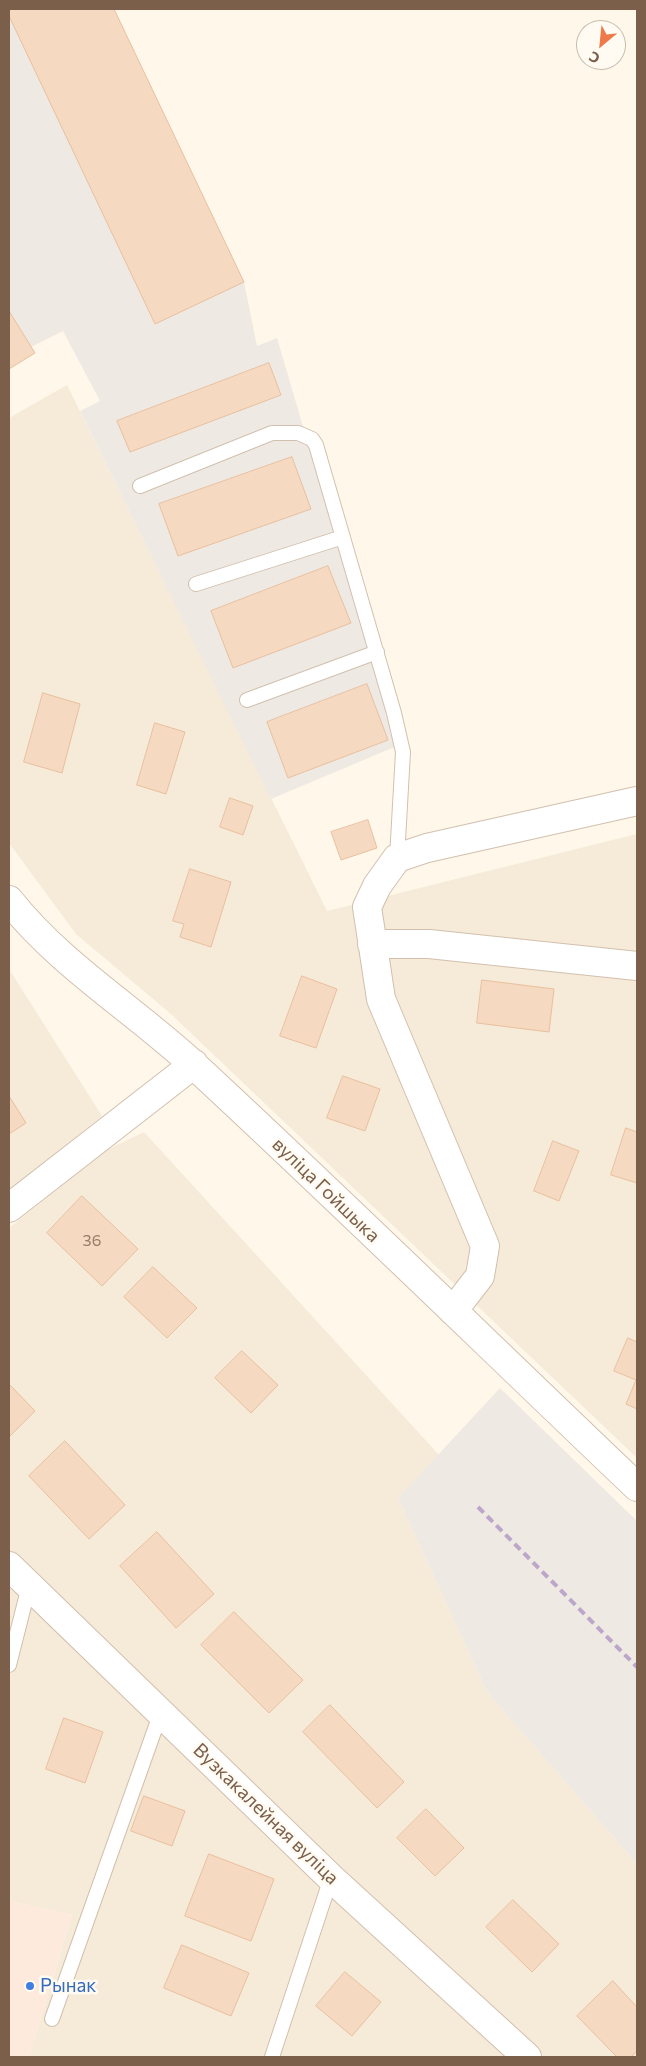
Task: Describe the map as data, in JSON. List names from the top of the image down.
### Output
{
  "streets": {
    "street": ["вуліца Гойшыка", "Вузкакалейная вуліца"]
  },
  "places": ["Рынак"],
  "house_numbers": ["36"],
  "north": "bottom left"
}
